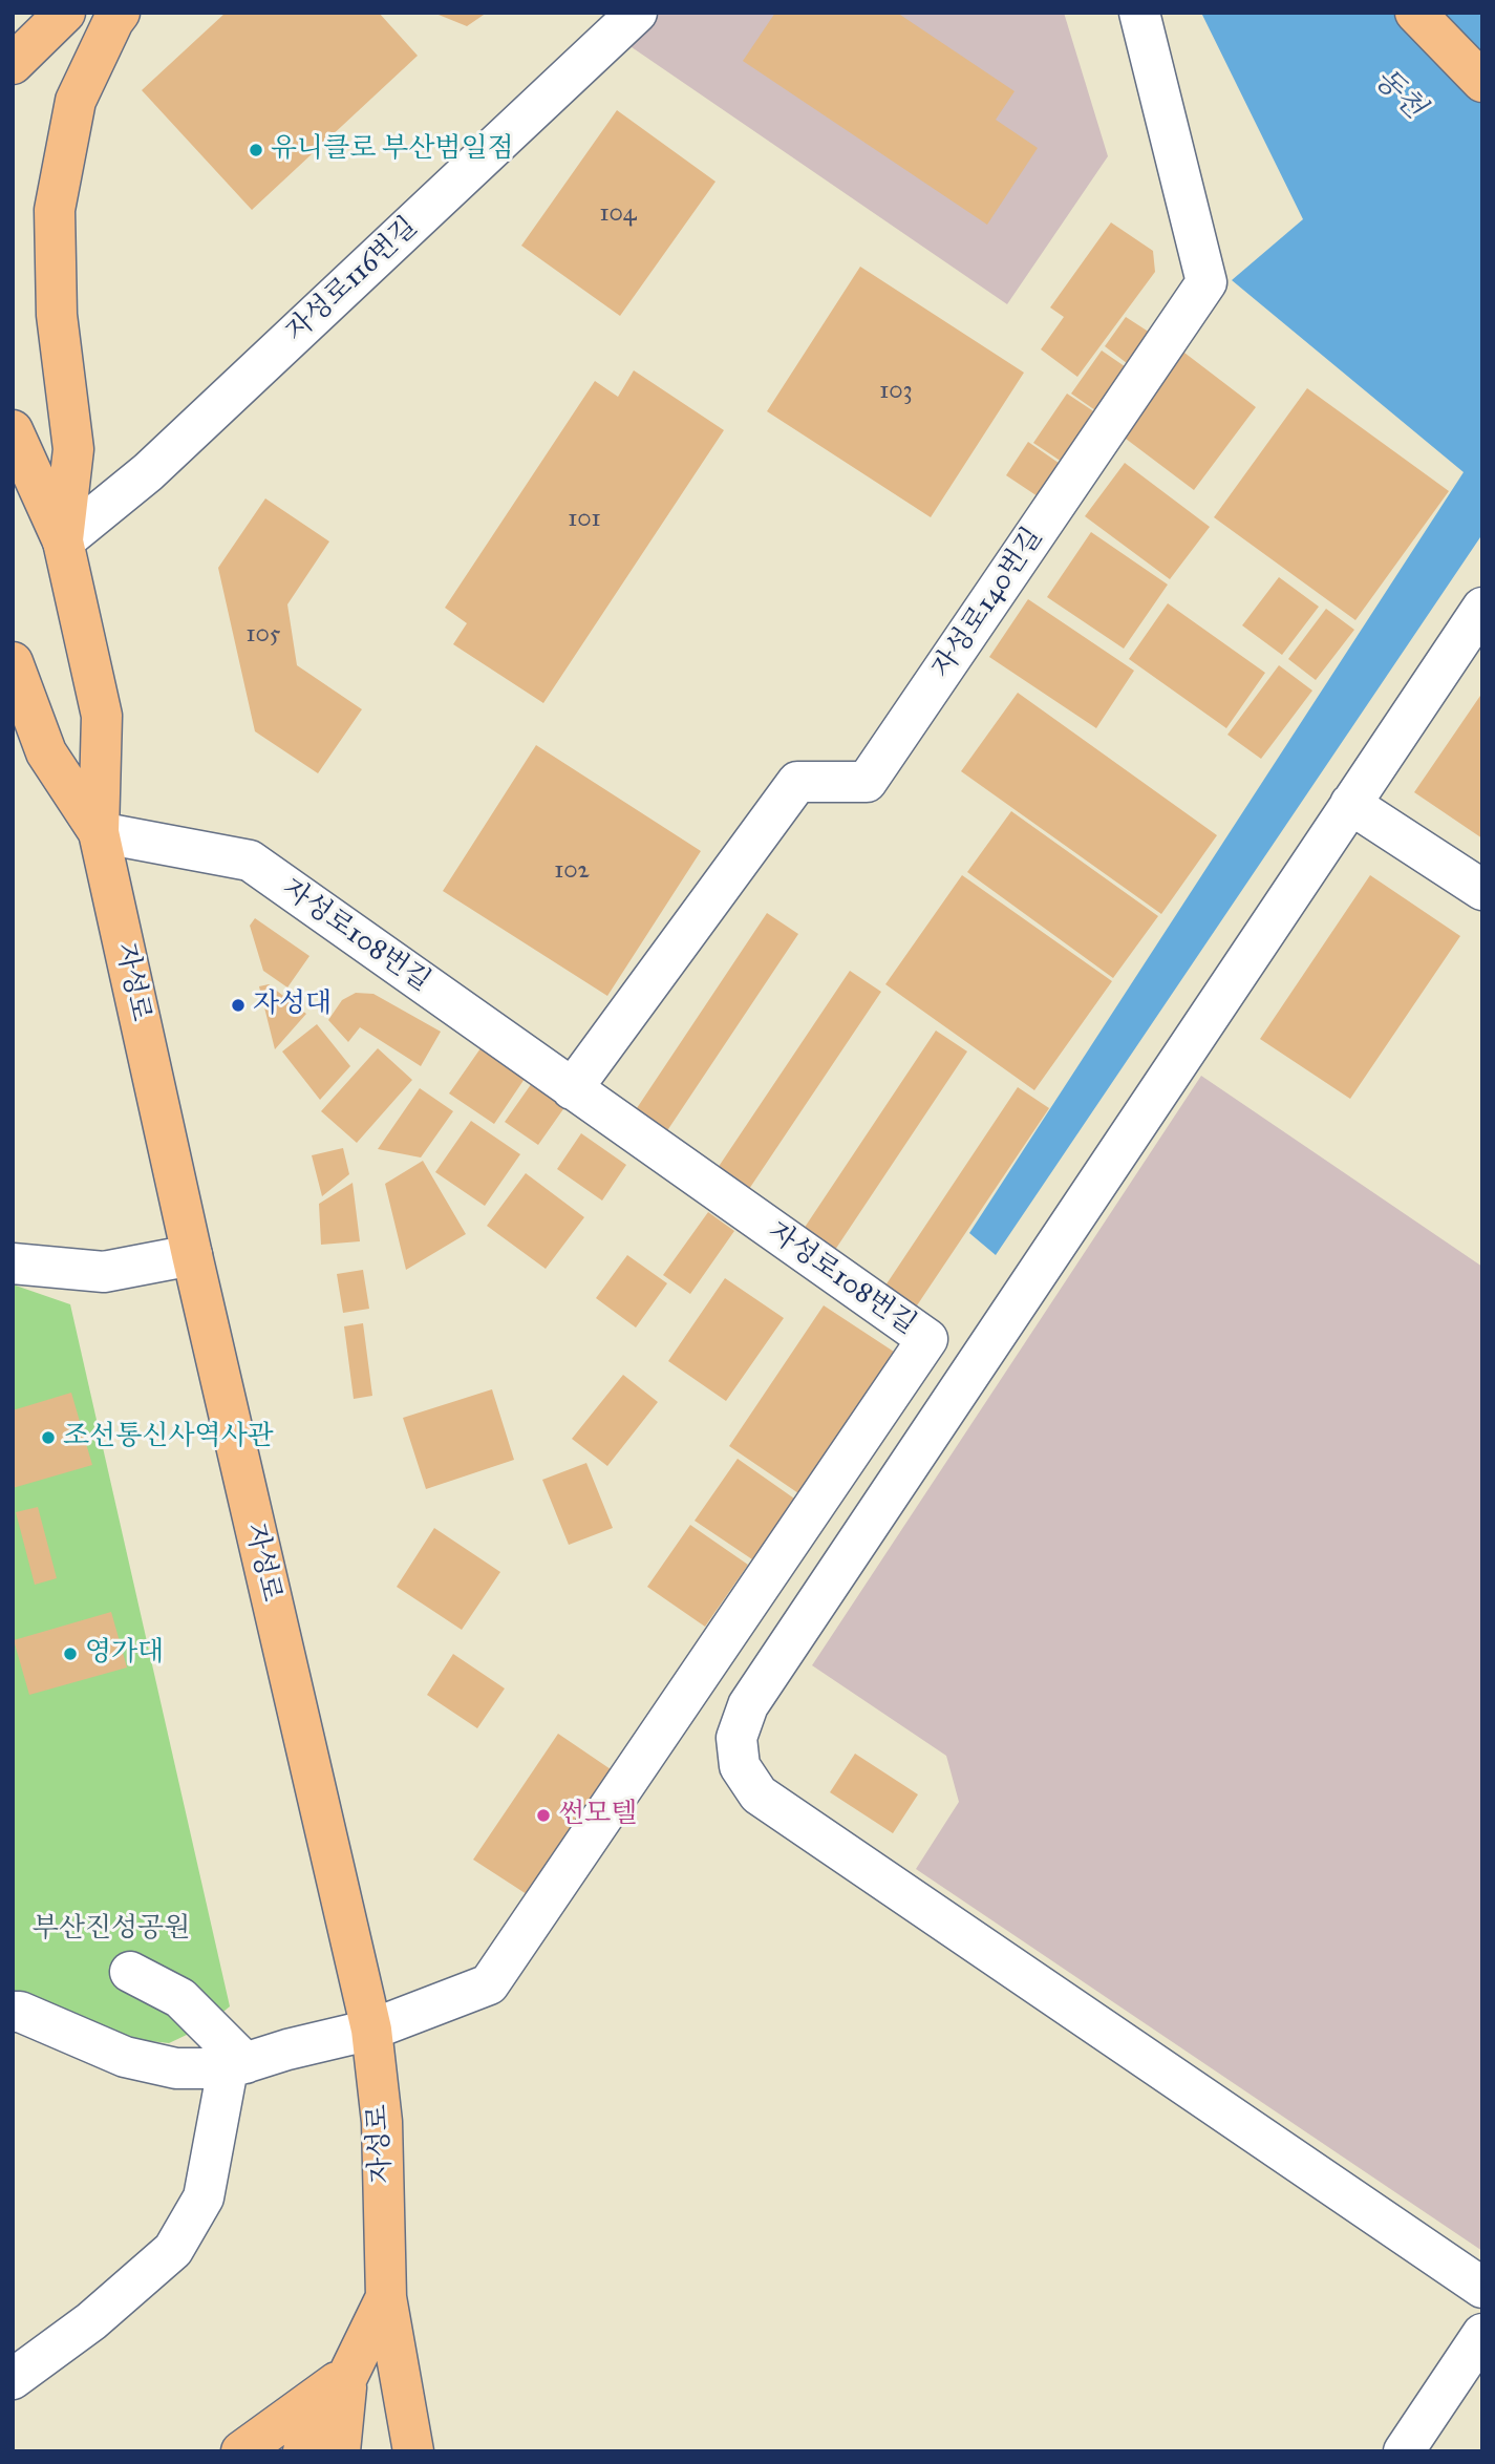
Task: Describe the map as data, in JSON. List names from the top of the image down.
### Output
{
  "streets": {
    "main road": ["자성로"],
    "street": ["자성로116번길", "자성로140번길", "자성로108번길"]
  },
  "crossings": [
    ["자성로116번길", "자성로"],
    ["자성로140번길", "자성로108번길"],
    ["자성로108번길", "자성로"]
  ],
  "water": ["동천"],
  "parks": ["부산진성공원"],
  "places": [
    "유니클로 부산범일점",
    "자성대",
    "조선통신사역사관",
    "영가대",
    "썬모텔"
  ],
  "house_numbers": [
    "104",
    "103",
    "101",
    "105",
    "102"
  ]
}
